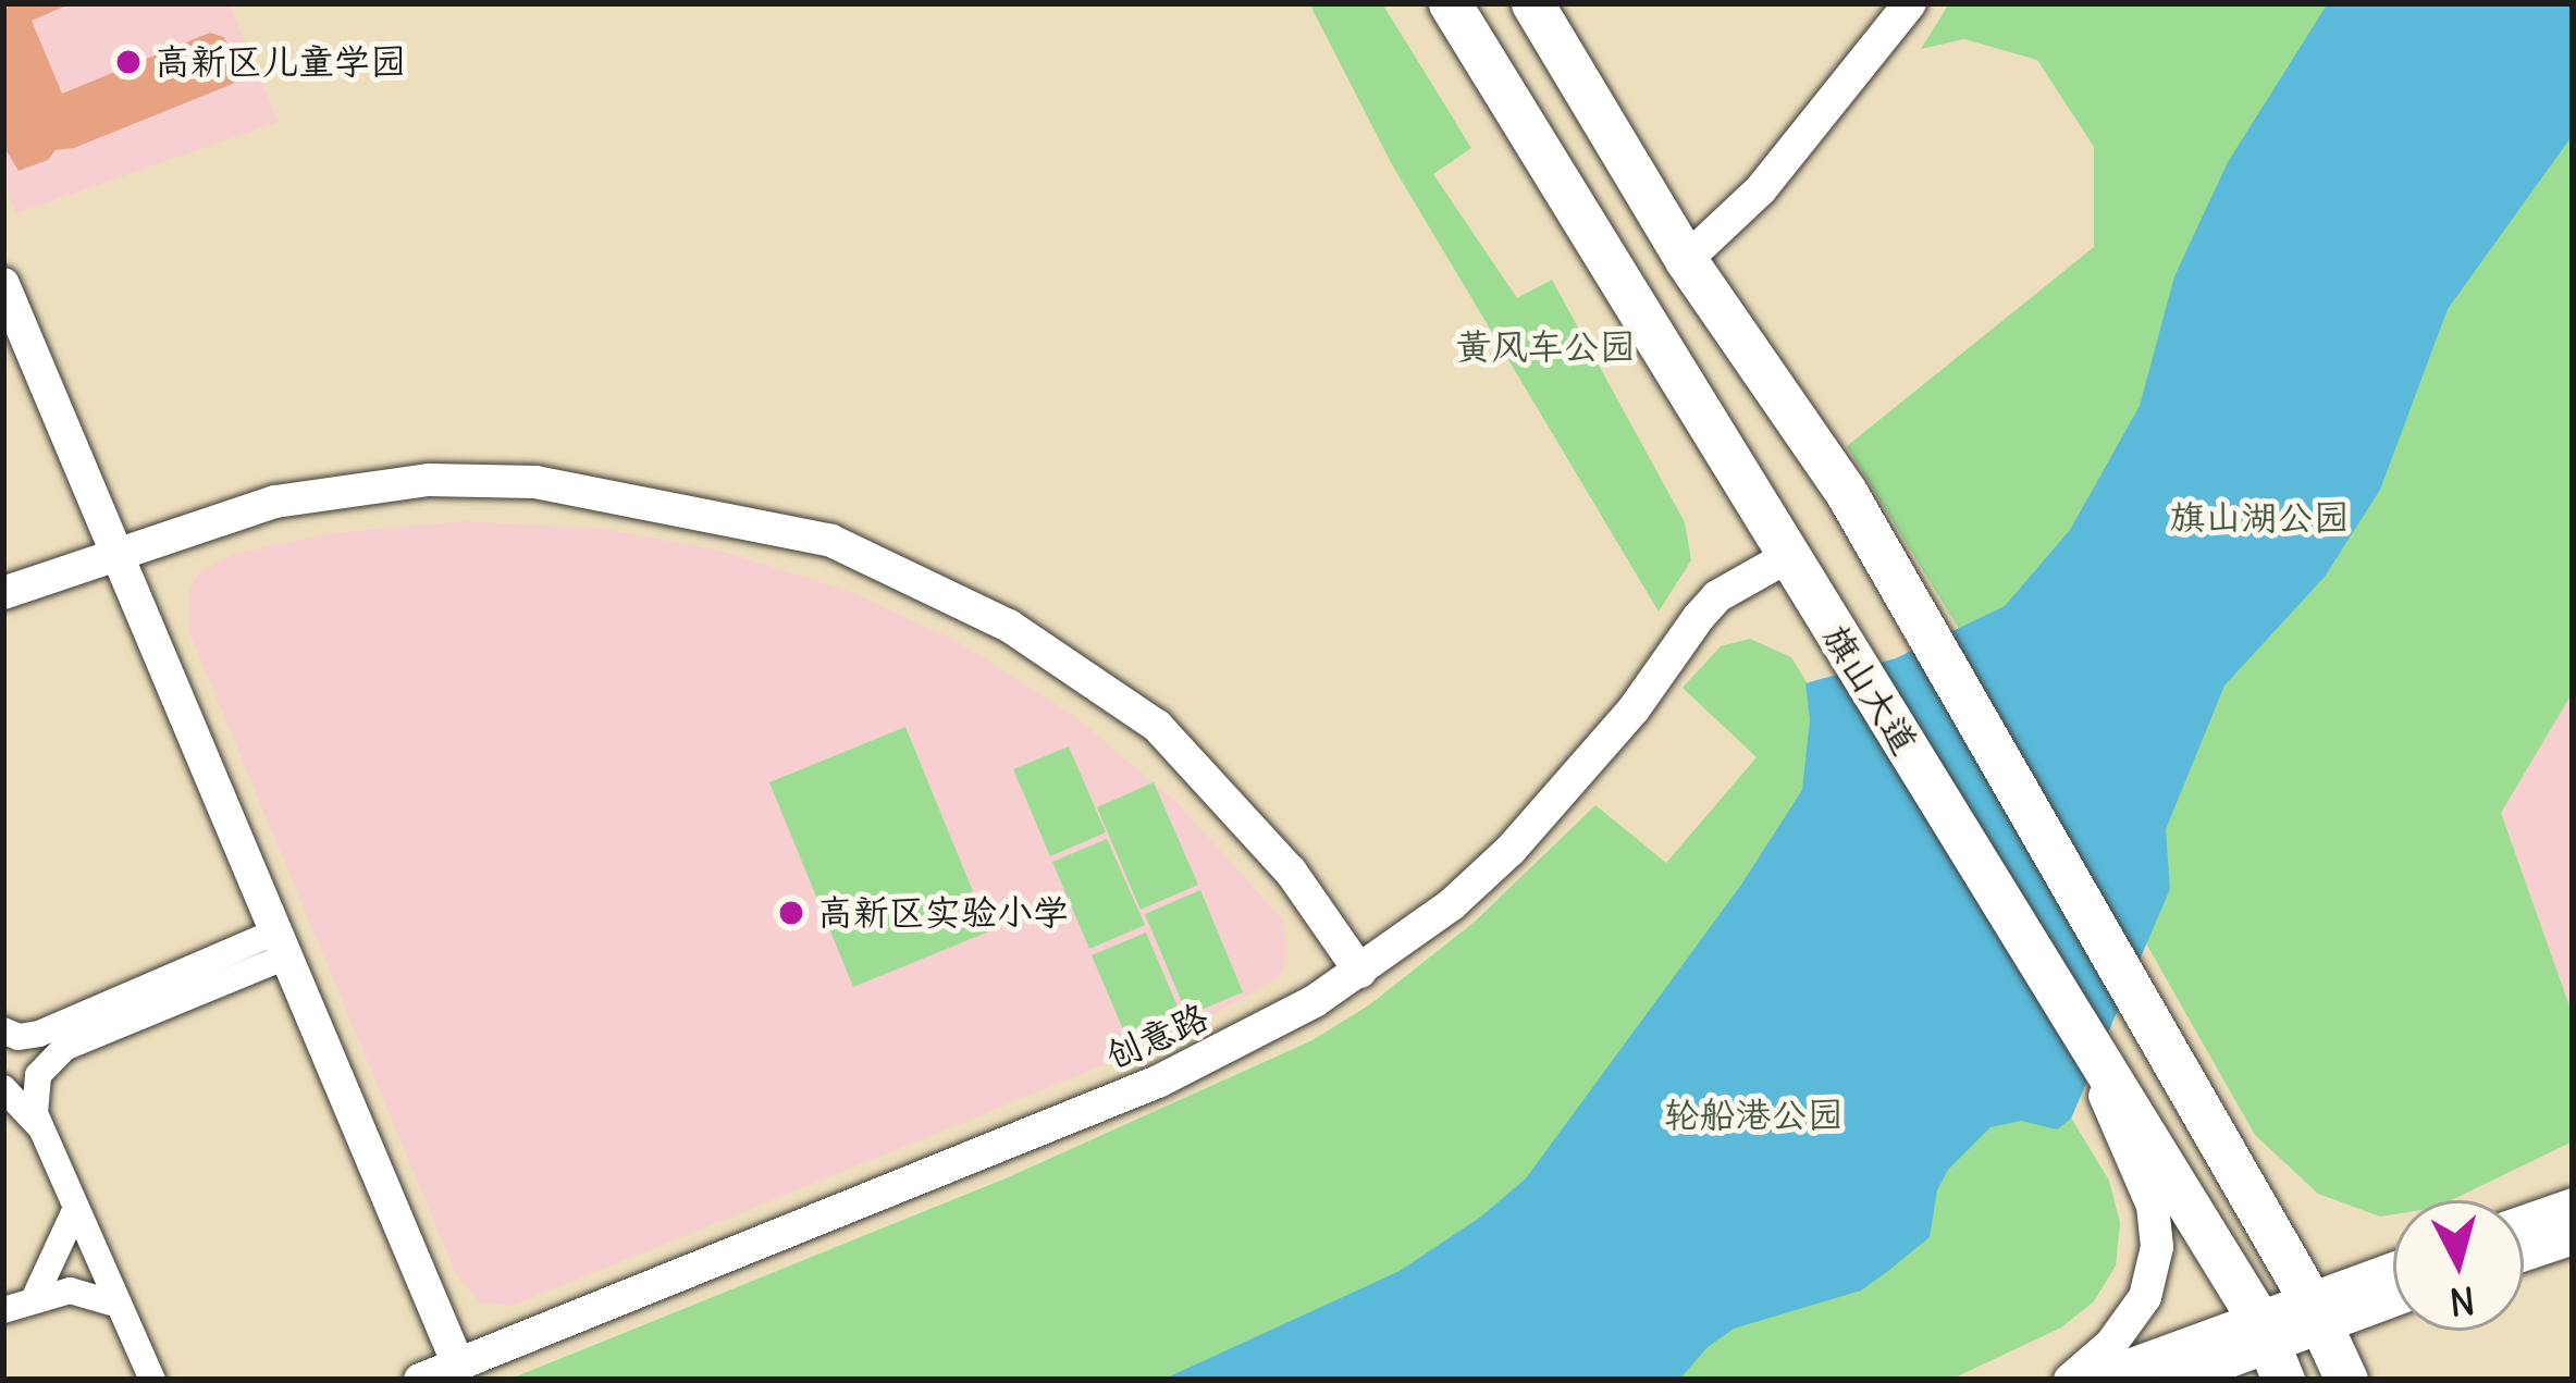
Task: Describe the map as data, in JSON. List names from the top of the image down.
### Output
{
  "streets": {
    "highway": ["旗山大道"],
    "street": ["创意路"]
  },
  "crossings": [
    ["旗山大道", "创意路"]
  ],
  "parks": ["黄风车公园", "旗山湖公园", "轮船港公园"],
  "places": ["高新区儿童学园", "高新区实验小学"],
  "north": "bottom"
}
